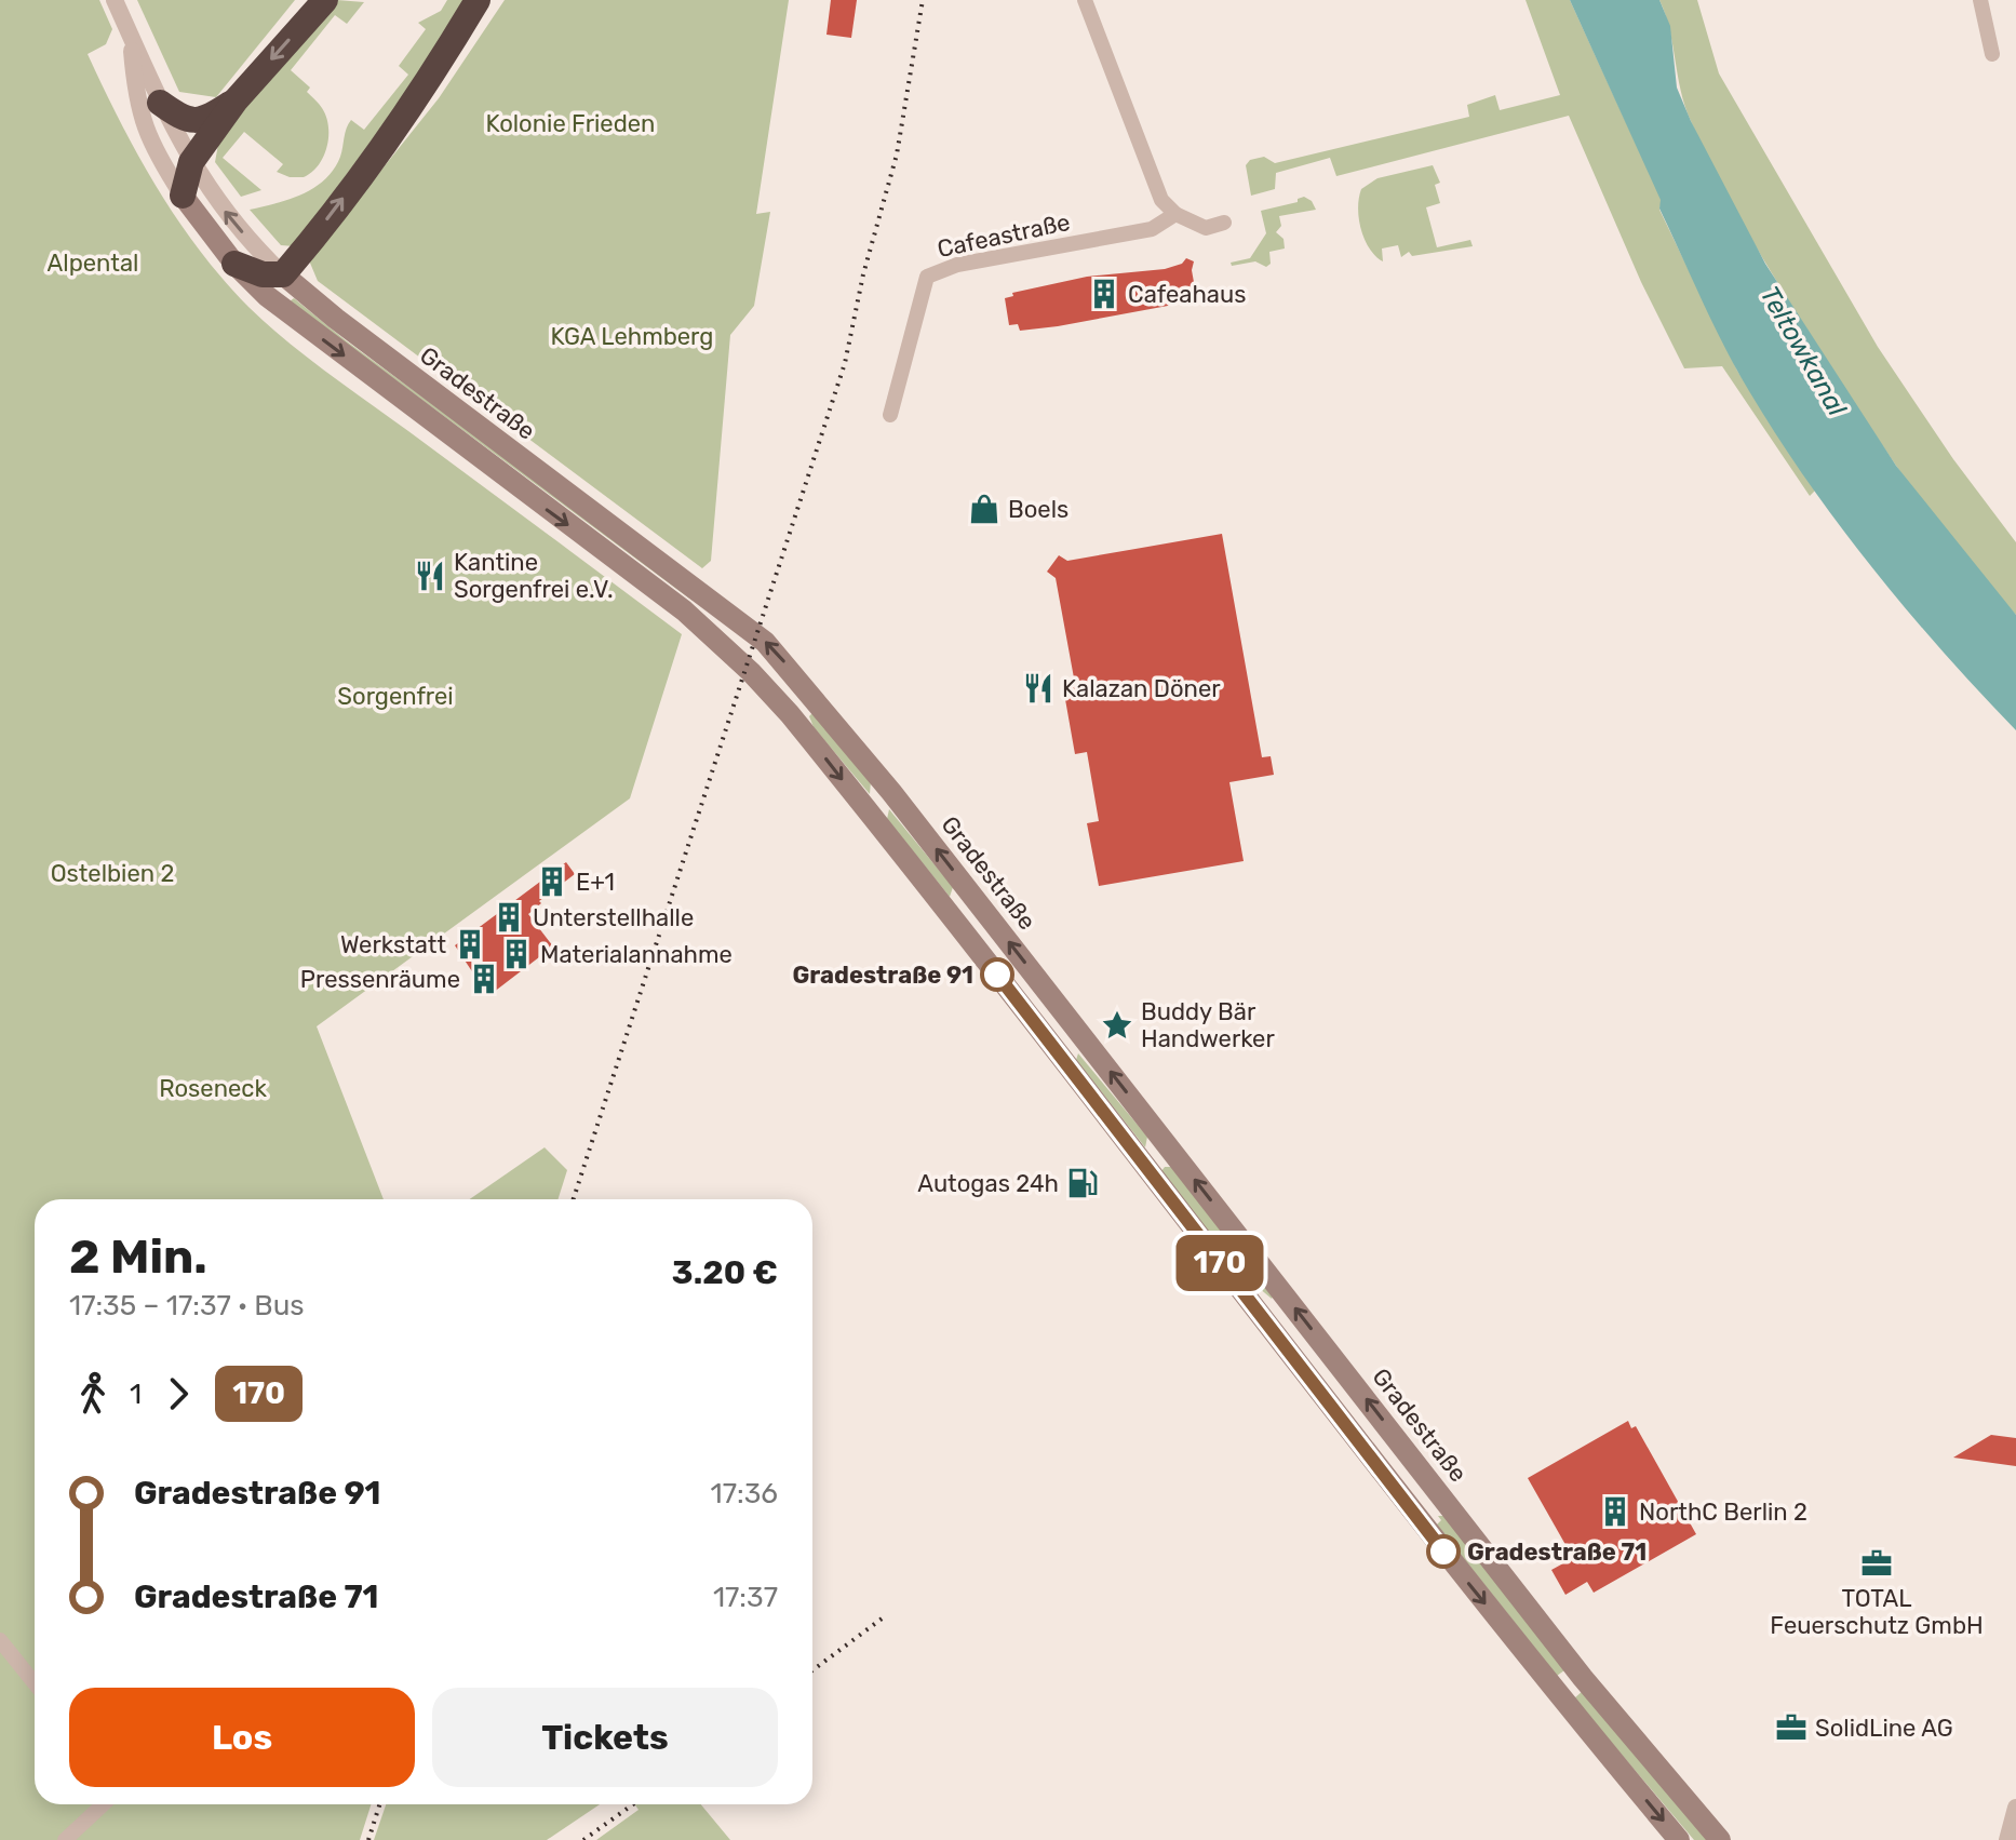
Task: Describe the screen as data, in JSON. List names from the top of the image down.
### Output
{
  "streets": {
    "main road": ["Gradestraße"],
    "street": ["Cafeastraße"]
  },
  "water": ["Teltowkanal"],
  "parks": [
    "Kolonie Frieden",
    "Alpental",
    "KGA Lehmberg",
    "Sorgenfrei",
    "Ostelbien 2",
    "Roseneck"
  ],
  "places": {
    "building": [
      "Cafeahaus",
      "E+1",
      "Unterstellhalle",
      "Werkstatt",
      "Materialannahme",
      "Pressenräume",
      "NorthC Berlin 2"
    ],
    "shop": ["Boels"],
    "restaurant": ["Kantine Sorgenfrei e.V.", "Kalazan Döner"],
    "other": ["Gradestraße 91", "Gradestraße 71"],
    "place": ["Buddy Bär Handwerker"],
    "fuel station": ["Autogas 24h"],
    "office": ["TOTAL Feuerschutz GmbH", "SolidLine AG"]
  },
  "lines": ["bus line 170"],
  "page": {
    "on_map": "170",
    "heading": ["2 Min.", "17:35 – 17:37 · Bus", "3.20 €"],
    "legs": ["1", "170"],
    "list": [
      {
        "name": "Gradestraße 91",
        "value": "17:36"
      },
      {
        "name": "Gradestraße 71",
        "value": "17:37"
      }
    ],
    "buttons": ["Los", "Tickets"]
  }
}
